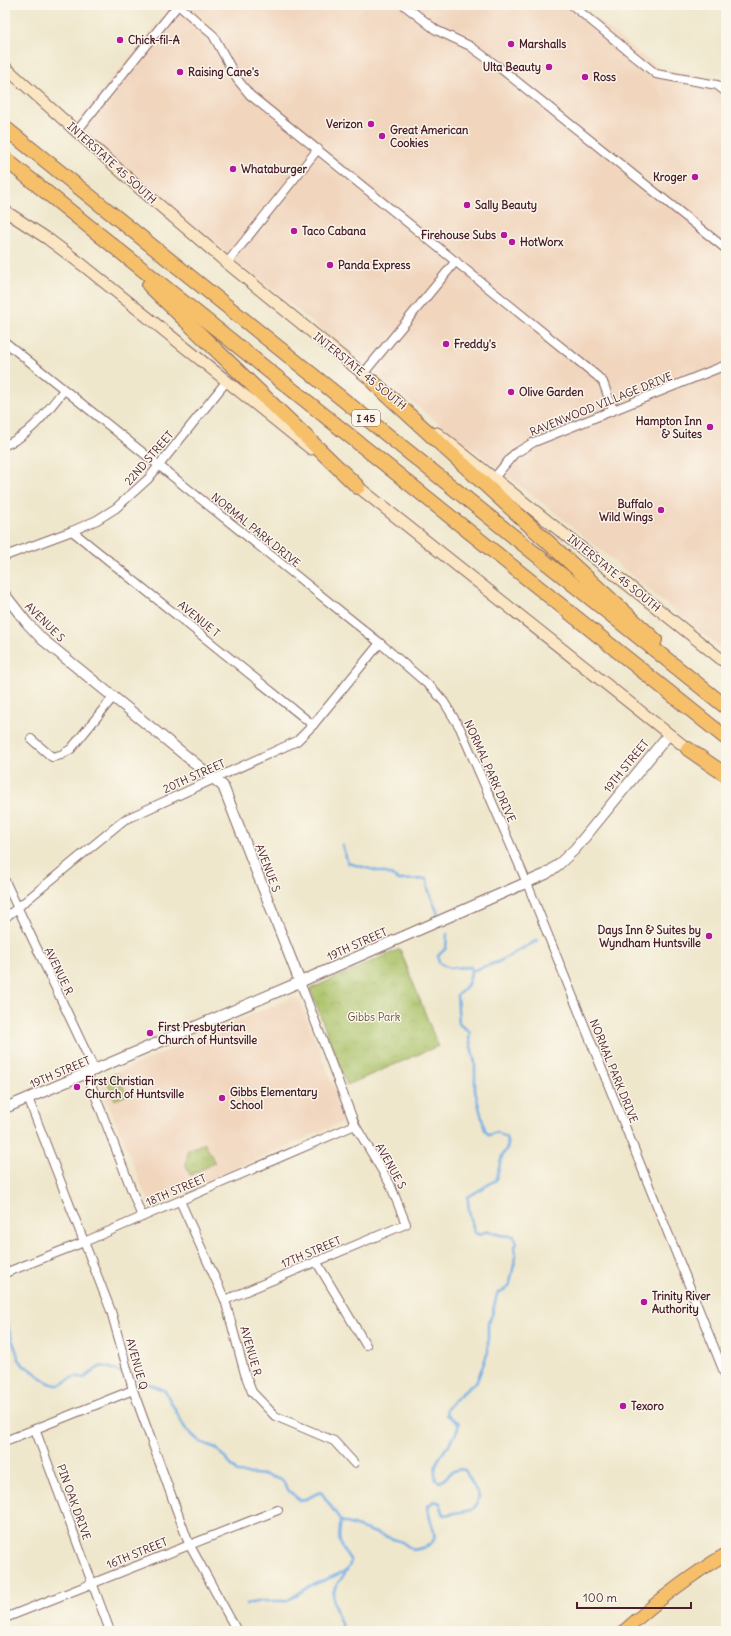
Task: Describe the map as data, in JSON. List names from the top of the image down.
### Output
{
  "streets": {
    "highway": ["I 45"],
    "main road": ["INTERSTATE 45 SOUTH"],
    "street": [
      "RAVENWOOD VILLAGE DRIVE",
      "22ND STREET",
      "NORMAL PARK DRIVE",
      "AVENUE T",
      "AVENUE S",
      "19TH STREET",
      "20TH STREET",
      "AVENUE R",
      "18TH STREET",
      "17TH STREET",
      "AVENUE Q",
      "PIN OAK DRIVE",
      "16TH STREET"
    ]
  },
  "crossings": [
    ["INTERSTATE 45 SOUTH", "RAVENWOOD VILLAGE DRIVE"],
    ["22ND STREET", "NORMAL PARK DRIVE"],
    ["22ND STREET", "AVENUE T"],
    ["NORMAL PARK DRIVE", "19TH STREET"],
    ["NORMAL PARK DRIVE", "20TH STREET"],
    ["AVENUE T", "20TH STREET"],
    ["AVENUE S", "19TH STREET"],
    ["AVENUE S", "20TH STREET"],
    ["AVENUE S", "18TH STREET"],
    ["AVENUE S", "17TH STREET"],
    ["19TH STREET", "AVENUE R"],
    ["19TH STREET", "AVENUE Q"],
    ["20TH STREET", "AVENUE R"],
    ["AVENUE R", "18TH STREET"],
    ["AVENUE R", "17TH STREET"],
    ["18TH STREET", "AVENUE Q"],
    ["AVENUE Q", "16TH STREET"],
    ["PIN OAK DRIVE", "16TH STREET"]
  ],
  "parks": ["Gibbs Park"],
  "places": [
    "Chick-fil-A",
    "Marshalls",
    "Ulta Beauty",
    "Raising Cane's",
    "Ross",
    "Verizon",
    "Great American Cookies",
    "Whataburger",
    "Kroger",
    "Sally Beauty",
    "Taco Cabana",
    "Firehouse Subs",
    "HotWorx",
    "Panda Express",
    "Freddy's",
    "Olive Garden",
    "Hampton Inn & Suites",
    "Buffalo Wild Wings",
    "Days Inn & Suites by Wyndham Huntsville",
    "First Presbyterian Church of Huntsville",
    "First Christian Church of Huntsville",
    "Gibbs Elementary School",
    "Trinity River Authority",
    "Texoro"
  ],
  "scale_bar": "100 m"
}
